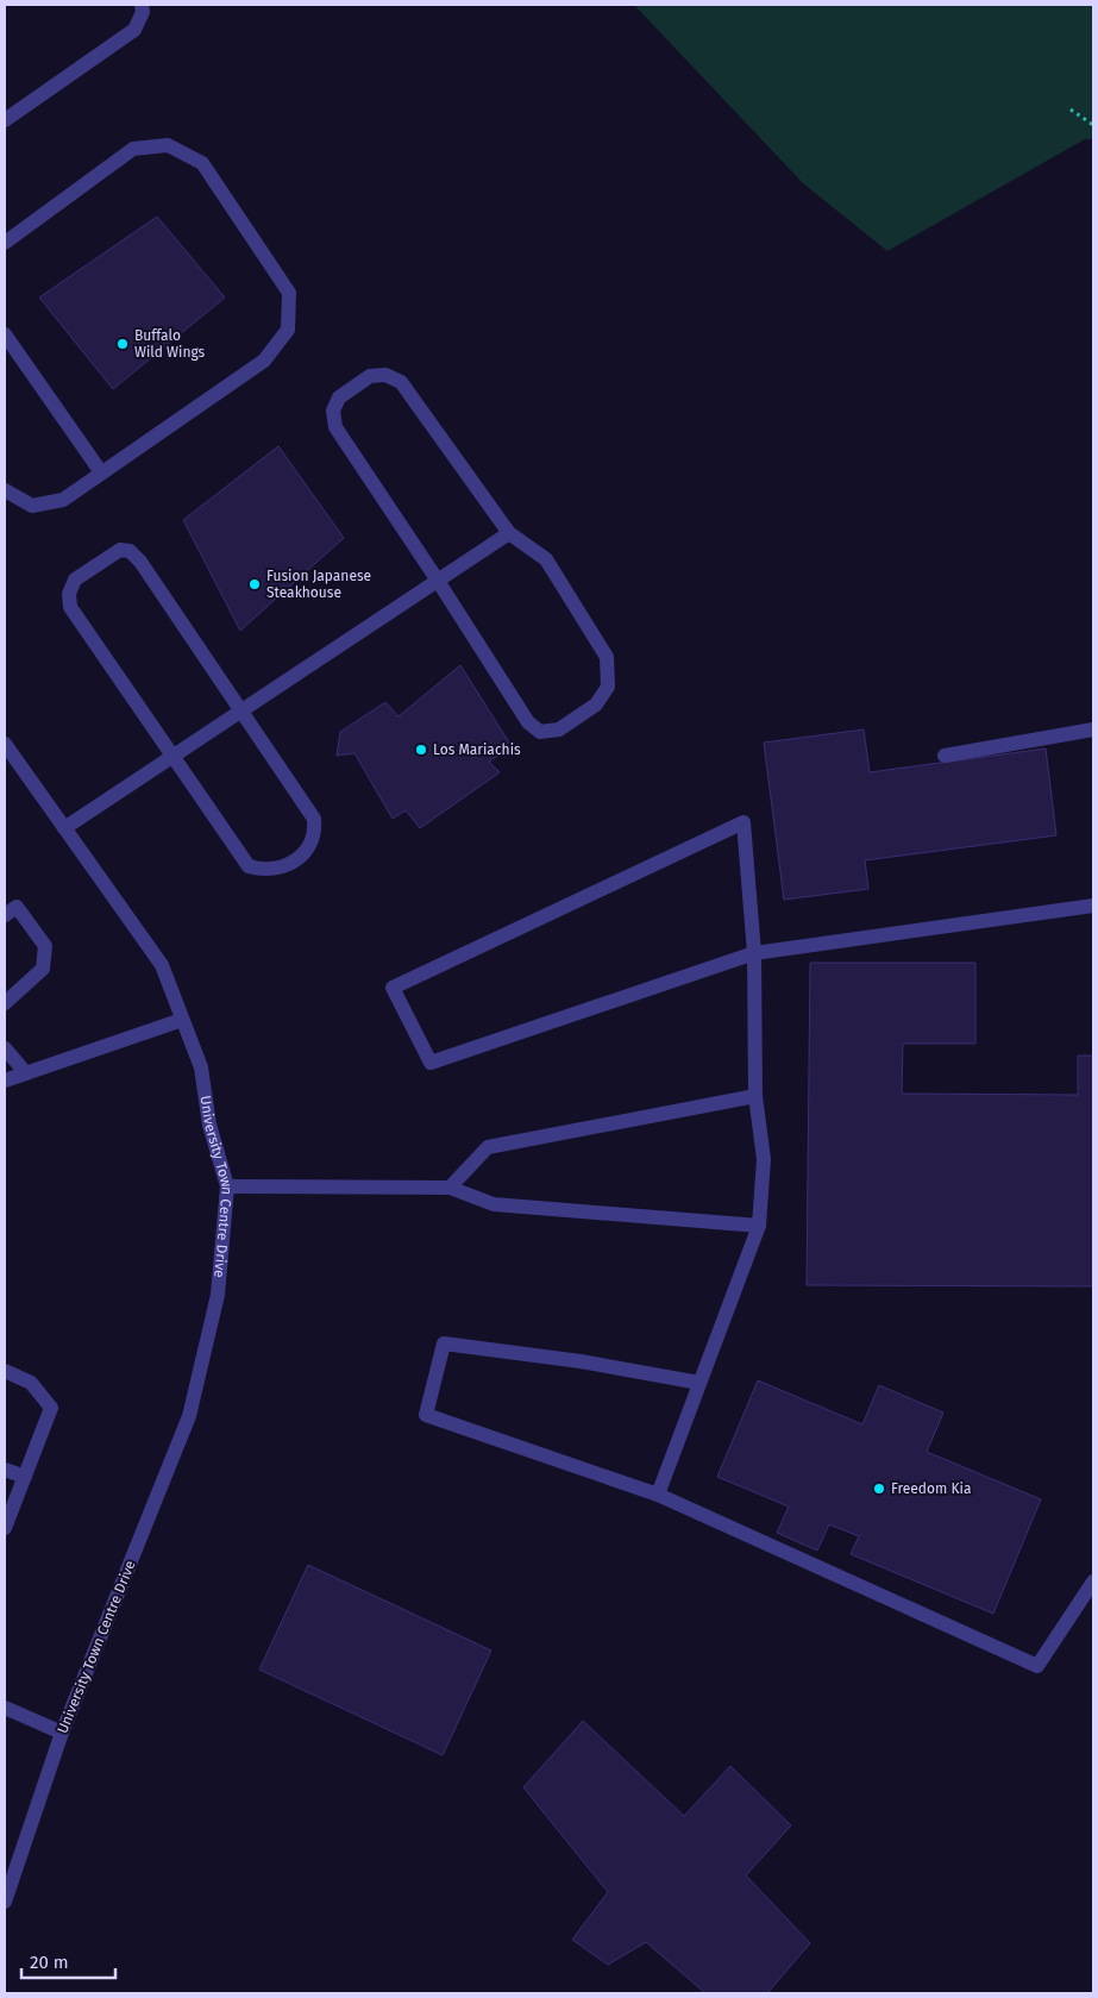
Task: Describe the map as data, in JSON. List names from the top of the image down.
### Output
{
  "streets": {
    "street": ["University Town Centre Drive"]
  },
  "places": [
    "Buffalo Wild Wings",
    "Fusion Japanese Steakhouse",
    "Los Mariachis",
    "Freedom Kia"
  ],
  "scale_bar": "20 m"
}
